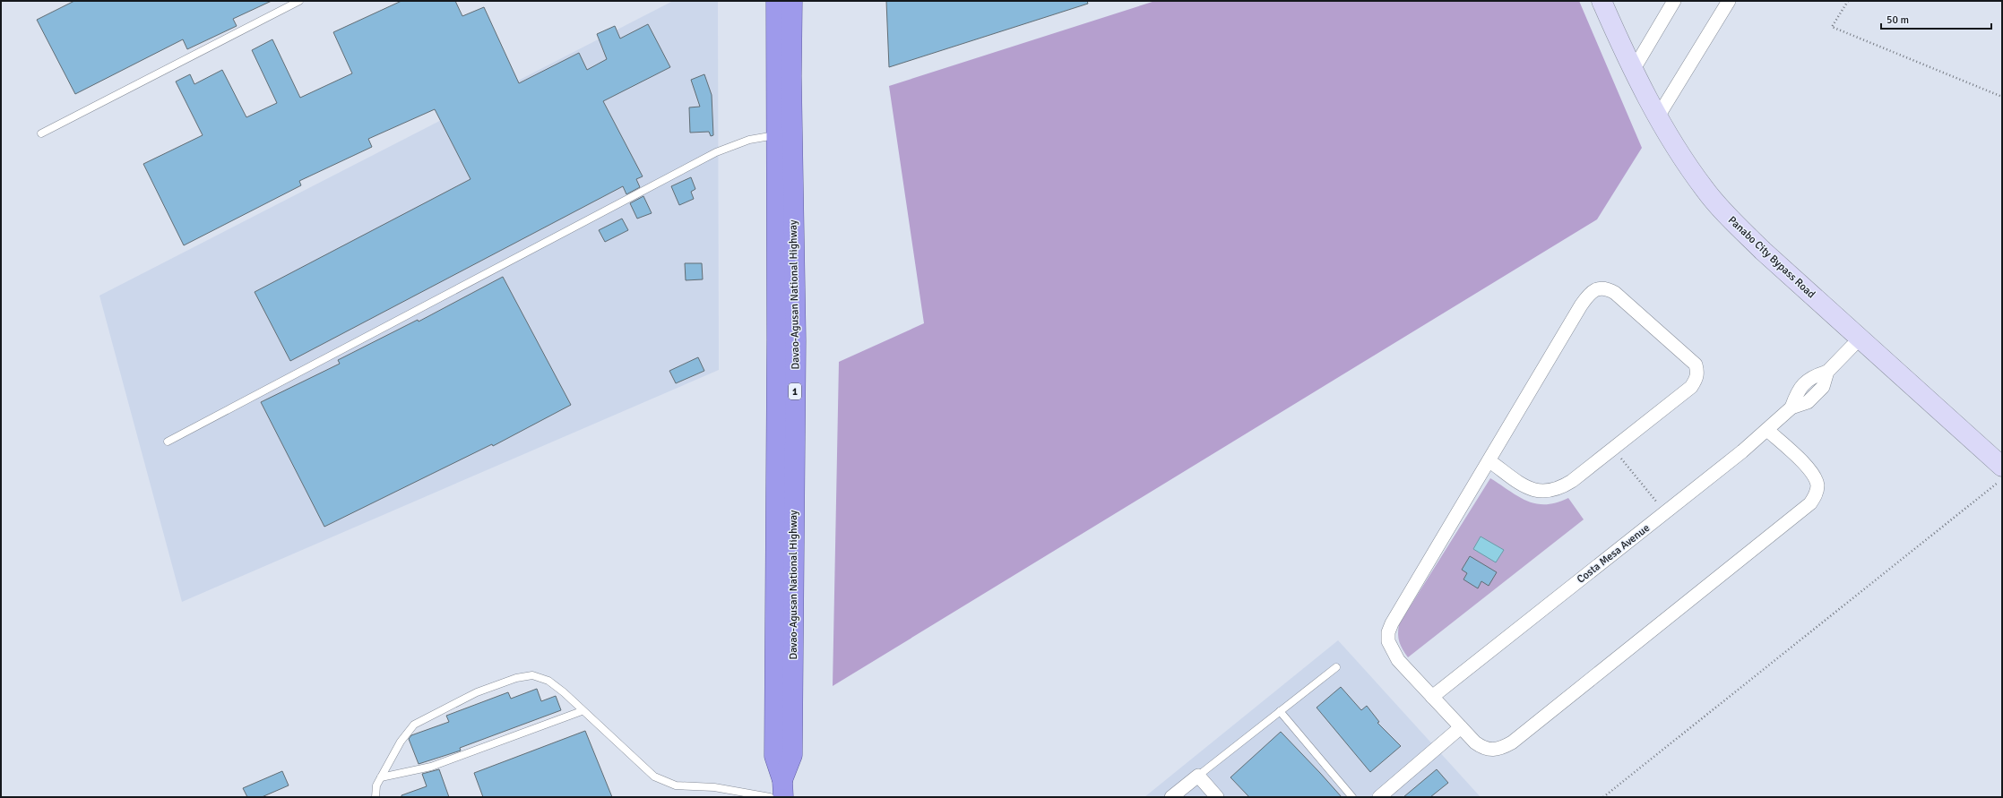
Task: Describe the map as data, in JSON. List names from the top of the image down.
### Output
{
  "streets": {
    "highway": ["Davao-Agusan National Highway", "1"],
    "main road": ["Panabo City Bypass Road"],
    "street": ["Costa Mesa Avenue"]
  },
  "crossings": [
    ["Panabo City Bypass Road", "Costa Mesa Avenue"]
  ],
  "scale_bar": "50 m"
}
